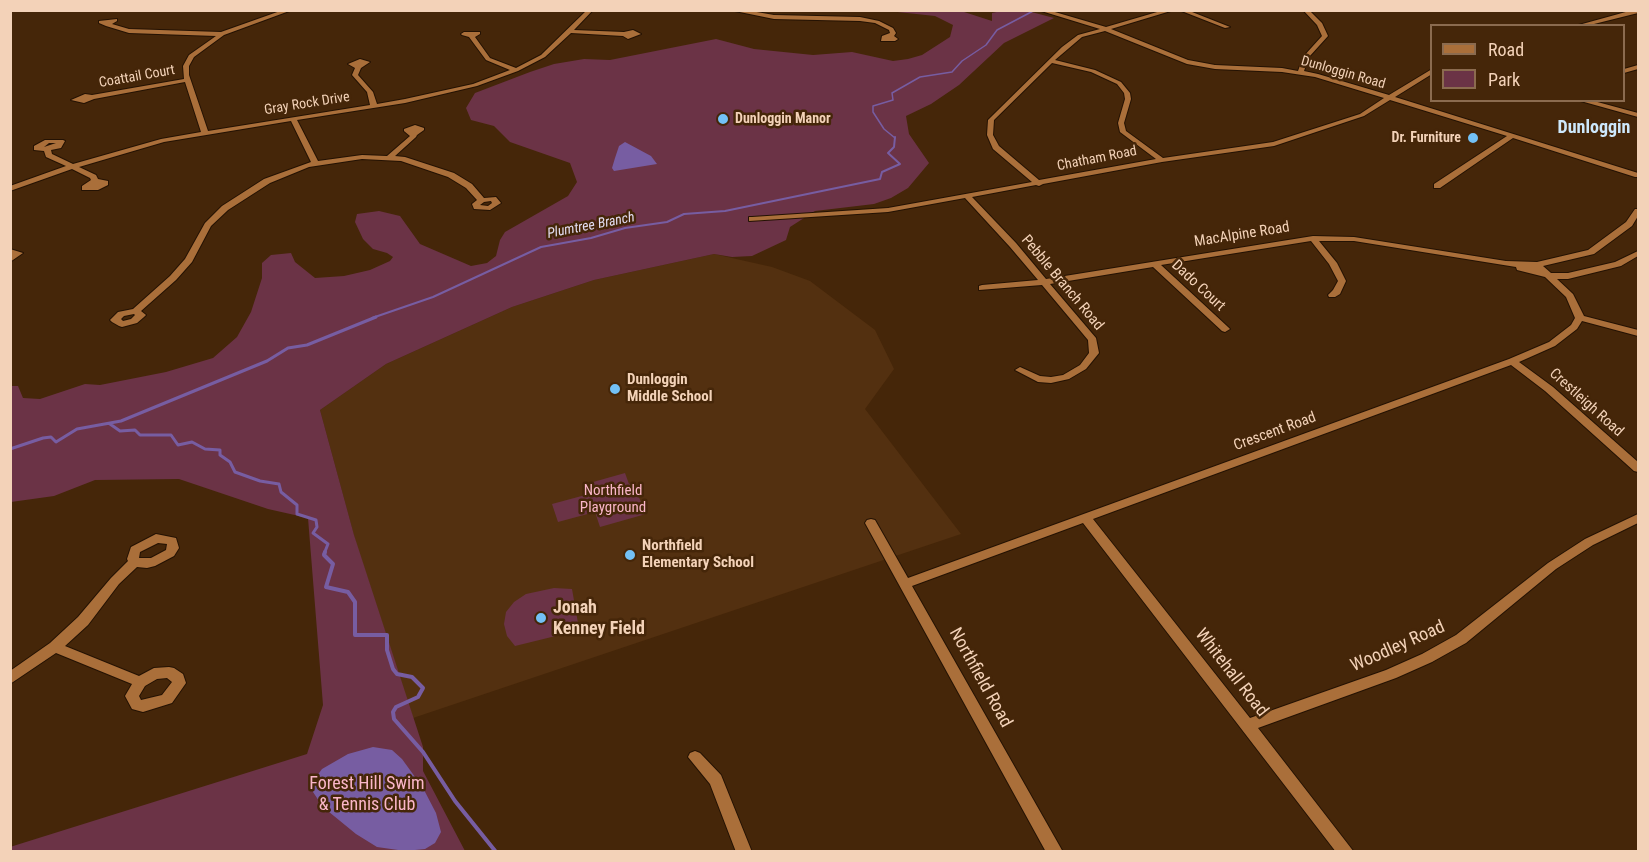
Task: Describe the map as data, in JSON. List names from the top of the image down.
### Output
{
  "streets": {
    "street": [
      "Dunloggin Road",
      "Coattail Court",
      "Gray Rock Drive",
      "Chatham Road",
      "MacAlpine Road",
      "Pebble Branch Road",
      "Dado Court",
      "Crestleigh Road",
      "Crescent Road",
      "Woodley Road",
      "Whitehall Road",
      "Northfield Road"
    ]
  },
  "crossings": [
    ["Dunloggin Road", "Chatham Road"],
    ["Chatham Road", "Pebble Branch Road"],
    ["MacAlpine Road", "Pebble Branch Road"],
    ["MacAlpine Road", "Dado Court"],
    ["Crestleigh Road", "Crescent Road"],
    ["Crescent Road", "Whitehall Road"],
    ["Crescent Road", "Northfield Road"],
    ["Woodley Road", "Whitehall Road"]
  ],
  "districts": ["Dunloggin"],
  "water": ["Plumtree Branch"],
  "parks": ["Northfield Playground", "Forest Hill Swim & Tennis Club"],
  "places": [
    "Dunloggin Manor",
    "Dr. Furniture",
    "Dunloggin Middle School",
    "Northfield Elementary School",
    "Jonah Kenney Field"
  ],
  "legend": ["Road", "Park"]
}
